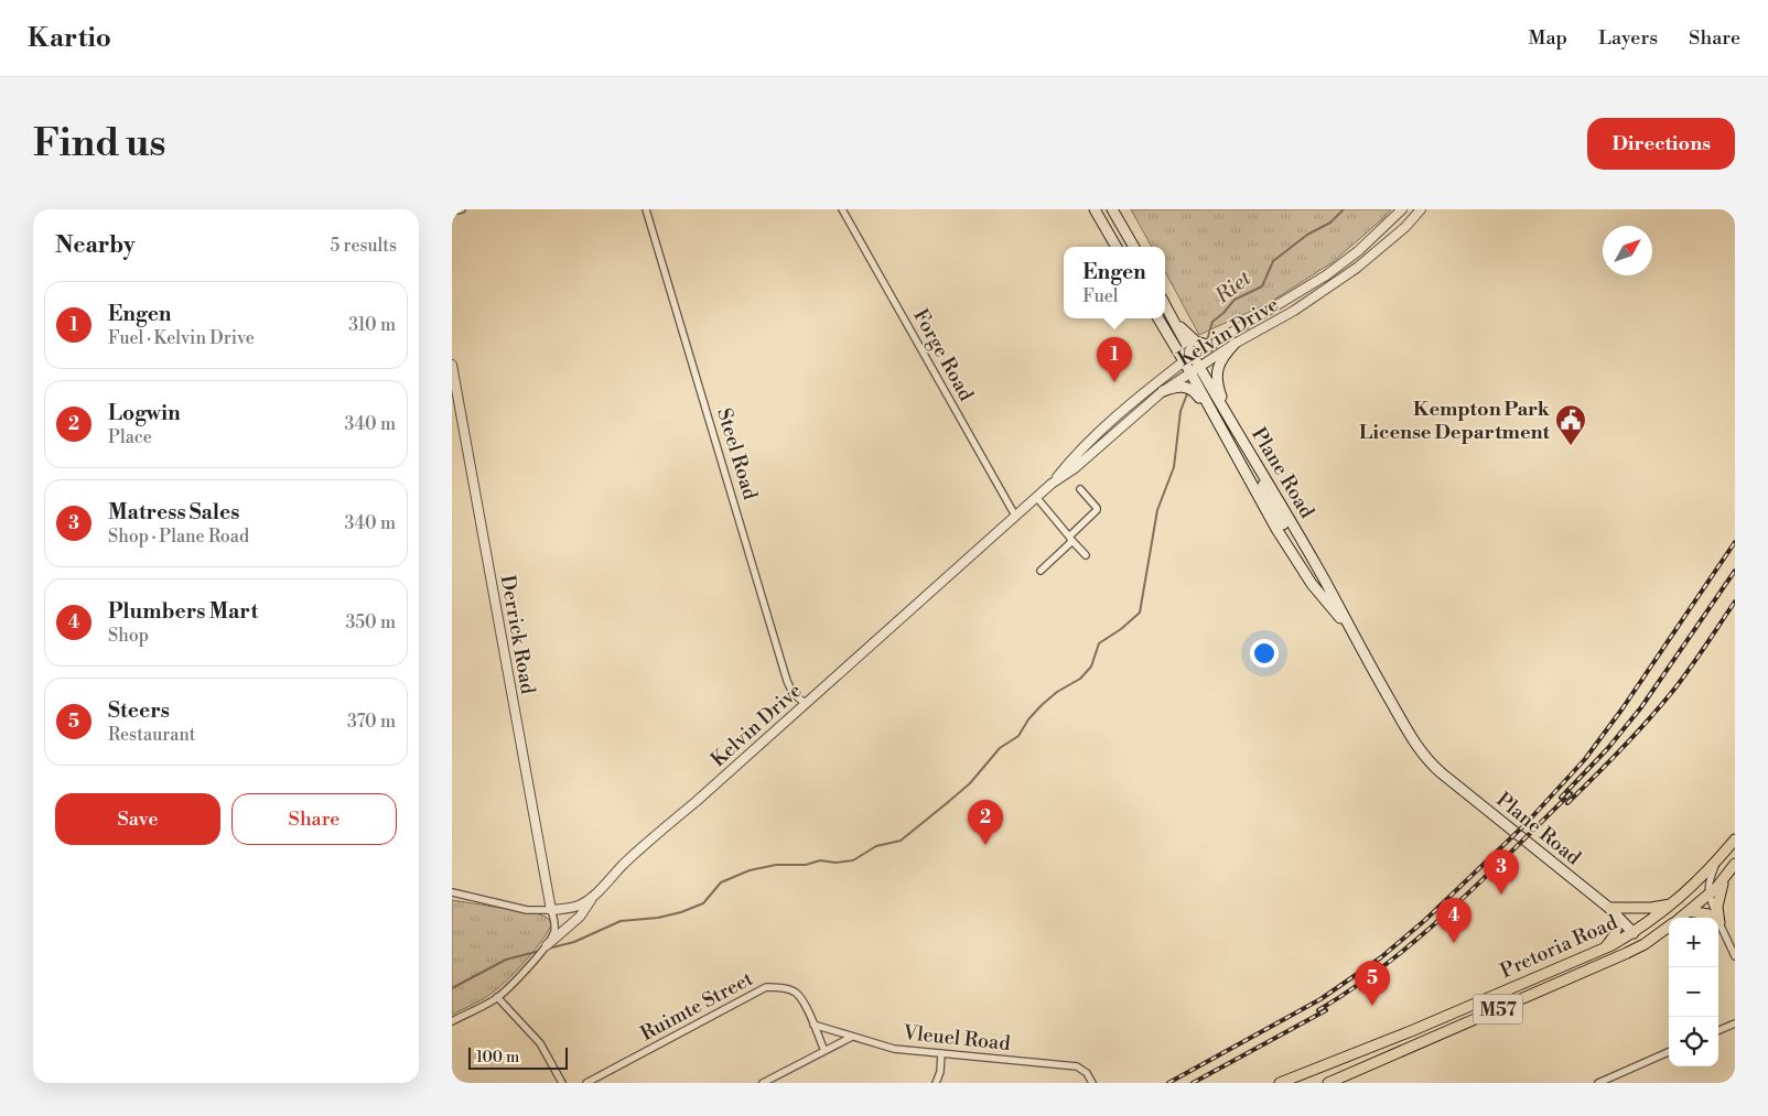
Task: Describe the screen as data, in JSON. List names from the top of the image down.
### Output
{
  "streets": {
    "main road": ["Plane Road", "Pretoria Road", "M57"],
    "street": [
      "Kelvin Drive",
      "Forge Road",
      "Steel Road",
      "Derrick Road",
      "Ruimte Street",
      "Vleuel Road"
    ]
  },
  "crossings": [
    ["Kelvin Drive", "Forge Road"],
    ["Kelvin Drive", "Steel Road"],
    ["Kelvin Drive", "Plane Road"],
    ["Kelvin Drive", "Derrick Road"],
    ["Plane Road", "Pretoria Road"],
    ["Ruimte Street", "Vleuel Road"]
  ],
  "water": ["Riet"],
  "places": {
    "public building": ["Kempton Park License Department"]
  },
  "scale_bar": "100 m",
  "north": "top right",
  "page": {
    "header": "Kartio",
    "nav": ["Map", "Layers", "Share"],
    "buttons": [
      "Directions",
      ["Save", "Share"]
    ],
    "title": "Find us",
    "heading": ["Nearby", "5 results"],
    "popup": ["Engen", "Fuel"],
    "list": [
      {
        "mark": "1",
        "name": "Engen",
        "note": "Fuel · Kelvin Drive",
        "value": "310 m"
      },
      {
        "mark": "2",
        "name": "Logwin",
        "note": "Place",
        "value": "340 m"
      },
      {
        "mark": "3",
        "name": "Matress Sales",
        "note": "Shop · Plane Road",
        "value": "340 m"
      },
      {
        "mark": "4",
        "name": "Plumbers Mart",
        "note": "Shop",
        "value": "350 m"
      },
      {
        "mark": "5",
        "name": "Steers",
        "note": "Restaurant",
        "value": "370 m"
      }
    ],
    "pins": [
      "1",
      "2",
      "3",
      "4",
      "5"
    ],
    "map_buttons": ["+", "−"],
    "scale": "100 m"
  }
}
